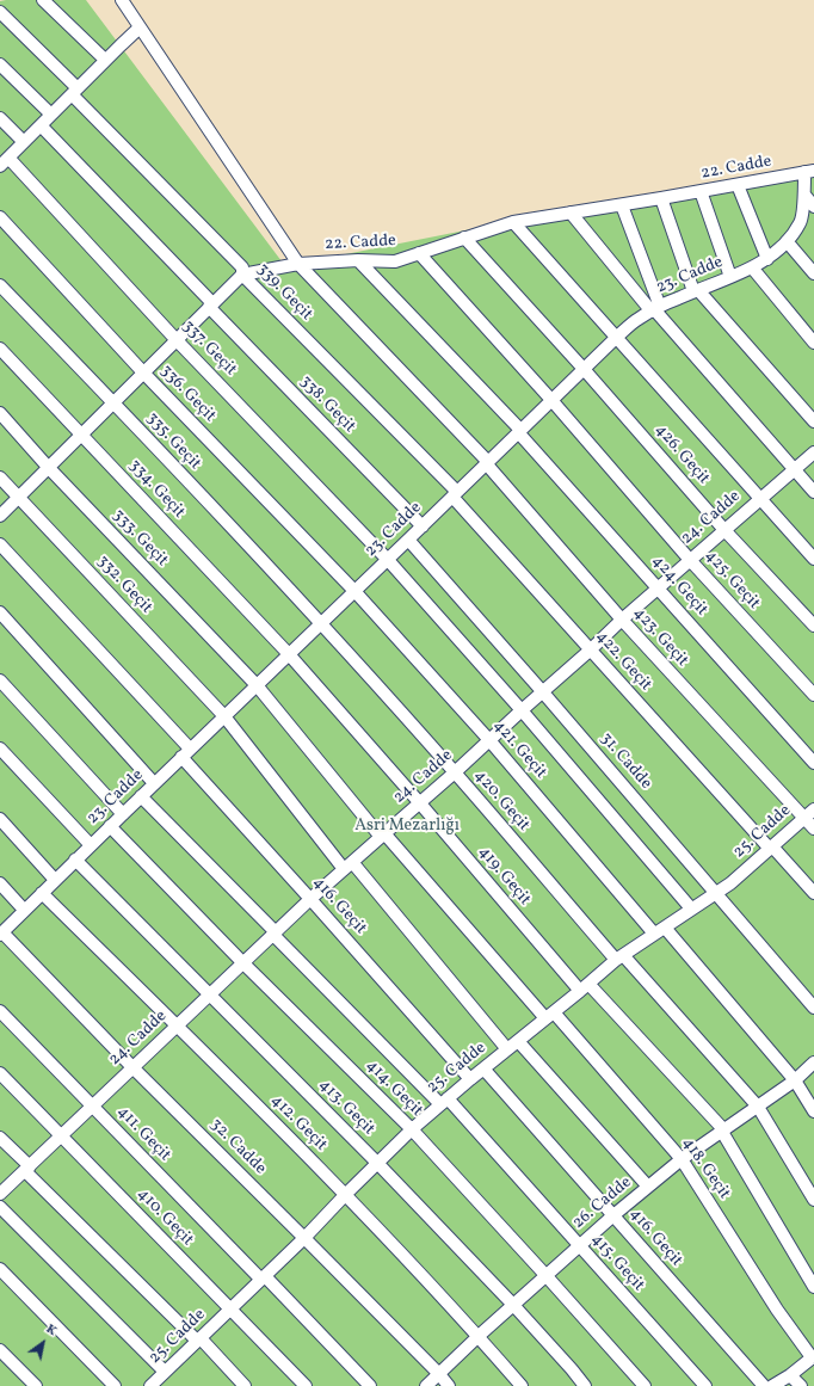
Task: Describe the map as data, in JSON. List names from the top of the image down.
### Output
{
  "streets": {
    "lane": [
      "22. Cadde",
      "23. Cadde",
      "339. Geçit",
      "337. Geçit",
      "336. Geçit",
      "338. Geçit",
      "335. Geçit",
      "426. Geçit",
      "334. Geçit",
      "24. Cadde",
      "333. Geçit",
      "425. Geçit",
      "332. Geçit",
      "424. Geçit",
      "423. Geçit",
      "422. Geçit",
      "421. Geçit",
      "31. Cadde",
      "420. Geçit",
      "25. Cadde",
      "419. Geçit",
      "416. Geçit",
      "414. Geçit",
      "413. Geçit",
      "412. Geçit",
      "411. Geçit",
      "32. Cadde",
      "418. Geçit",
      "26. Cadde",
      "410. Geçit",
      "415. Geçit"
    ]
  },
  "crossings": [
    ["22. Cadde", "23. Cadde"],
    ["22. Cadde", "339. Geçit"],
    ["22. Cadde", "426. Geçit"],
    ["22. Cadde", "425. Geçit"],
    ["22. Cadde", "424. Geçit"],
    ["22. Cadde", "423. Geçit"],
    ["23. Cadde", "339. Geçit"],
    ["23. Cadde", "337. Geçit"],
    ["23. Cadde", "336. Geçit"],
    ["23. Cadde", "338. Geçit"],
    ["23. Cadde", "335. Geçit"],
    ["23. Cadde", "426. Geçit"],
    ["23. Cadde", "334. Geçit"],
    ["23. Cadde", "333. Geçit"],
    ["23. Cadde", "425. Geçit"],
    ["23. Cadde", "332. Geçit"],
    ["23. Cadde", "424. Geçit"],
    ["23. Cadde", "423. Geçit"],
    ["23. Cadde", "422. Geçit"],
    ["23. Cadde", "421. Geçit"],
    ["23. Cadde", "31. Cadde"],
    ["23. Cadde", "420. Geçit"],
    ["23. Cadde", "419. Geçit"],
    ["23. Cadde", "416. Geçit"],
    ["23. Cadde", "414. Geçit"],
    ["23. Cadde", "413. Geçit"],
    ["23. Cadde", "412. Geçit"],
    ["23. Cadde", "32. Cadde"],
    ["23. Cadde", "418. Geçit"],
    ["23. Cadde", "415. Geçit"],
    ["339. Geçit", "422. Geçit"],
    ["337. Geçit", "24. Cadde"],
    ["337. Geçit", "25. Cadde"],
    ["336. Geçit", "421. Geçit"],
    ["335. Geçit", "420. Geçit"],
    ["426. Geçit", "24. Cadde"],
    ["334. Geçit", "419. Geçit"],
    ["24. Cadde", "425. Geçit"],
    ["24. Cadde", "332. Geçit"],
    ["24. Cadde", "424. Geçit"],
    ["24. Cadde", "423. Geçit"],
    ["24. Cadde", "422. Geçit"],
    ["24. Cadde", "421. Geçit"],
    ["24. Cadde", "31. Cadde"],
    ["24. Cadde", "420. Geçit"],
    ["24. Cadde", "419. Geçit"],
    ["24. Cadde", "416. Geçit"],
    ["24. Cadde", "414. Geçit"],
    ["24. Cadde", "413. Geçit"],
    ["24. Cadde", "412. Geçit"],
    ["24. Cadde", "411. Geçit"],
    ["24. Cadde", "32. Cadde"],
    ["24. Cadde", "418. Geçit"],
    ["24. Cadde", "410. Geçit"],
    ["24. Cadde", "415. Geçit"],
    ["333. Geçit", "418. Geçit"],
    ["332. Geçit", "25. Cadde"],
    ["423. Geçit", "25. Cadde"],
    ["422. Geçit", "25. Cadde"],
    ["421. Geçit", "25. Cadde"],
    ["421. Geçit", "26. Cadde"],
    ["31. Cadde", "25. Cadde"],
    ["420. Geçit", "25. Cadde"],
    ["420. Geçit", "26. Cadde"],
    ["25. Cadde", "419. Geçit"],
    ["25. Cadde", "416. Geçit"],
    ["25. Cadde", "414. Geçit"],
    ["25. Cadde", "413. Geçit"],
    ["25. Cadde", "412. Geçit"],
    ["25. Cadde", "411. Geçit"],
    ["25. Cadde", "32. Cadde"],
    ["25. Cadde", "418. Geçit"],
    ["25. Cadde", "410. Geçit"],
    ["25. Cadde", "415. Geçit"],
    ["419. Geçit", "26. Cadde"],
    ["416. Geçit", "26. Cadde"],
    ["414. Geçit", "26. Cadde"],
    ["413. Geçit", "26. Cadde"],
    ["412. Geçit", "26. Cadde"],
    ["32. Cadde", "26. Cadde"],
    ["418. Geçit", "26. Cadde"],
    ["26. Cadde", "415. Geçit"]
  ],
  "parks": ["Asri Mezarlığı"],
  "north": "top right"
}
